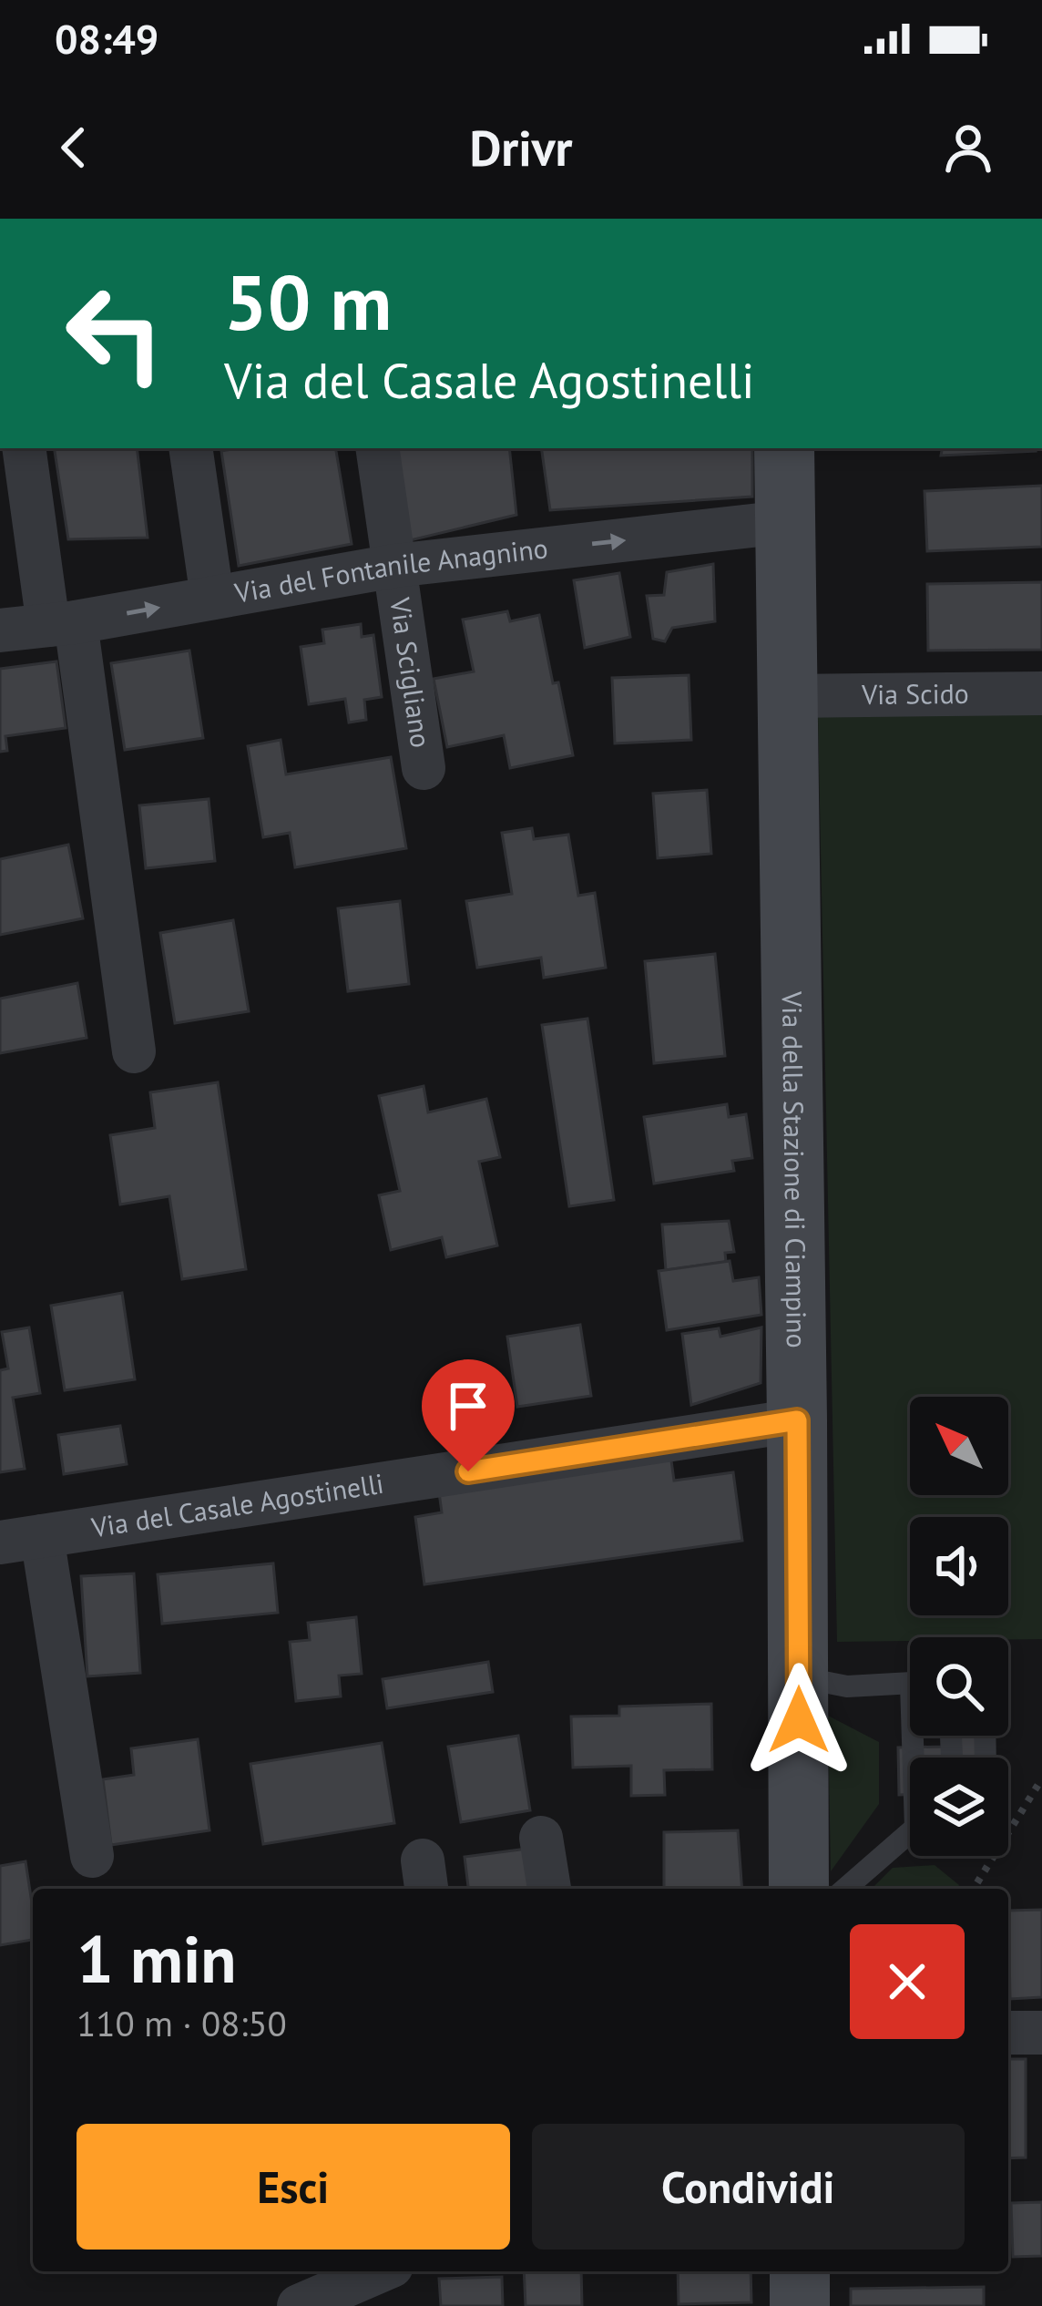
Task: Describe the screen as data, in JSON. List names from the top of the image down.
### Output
{
  "streets": {
    "street": [
      "Via del Fontanile Anagnino",
      "Via Scigliano",
      "Via Scido",
      "Via della Stazione di Ciampino",
      "Via del Casale Agostinelli"
    ]
  },
  "crossings": [
    ["Via del Fontanile Anagnino", "Via Scigliano"],
    ["Via del Fontanile Anagnino", "Via della Stazione di Ciampino"],
    ["Via Scido", "Via della Stazione di Ciampino"],
    ["Via della Stazione di Ciampino", "Via del Casale Agostinelli"]
  ],
  "one_way": ["Via del Fontanile Anagnino"],
  "north": "top left",
  "page": {
    "status": "08:49",
    "header": "Drivr",
    "turn": ["50 m", "Via del Casale Agostinelli"],
    "heading": ["1 min", "110 m · 08:50"],
    "buttons": ["Esci", "Condividi"]
  }
}
